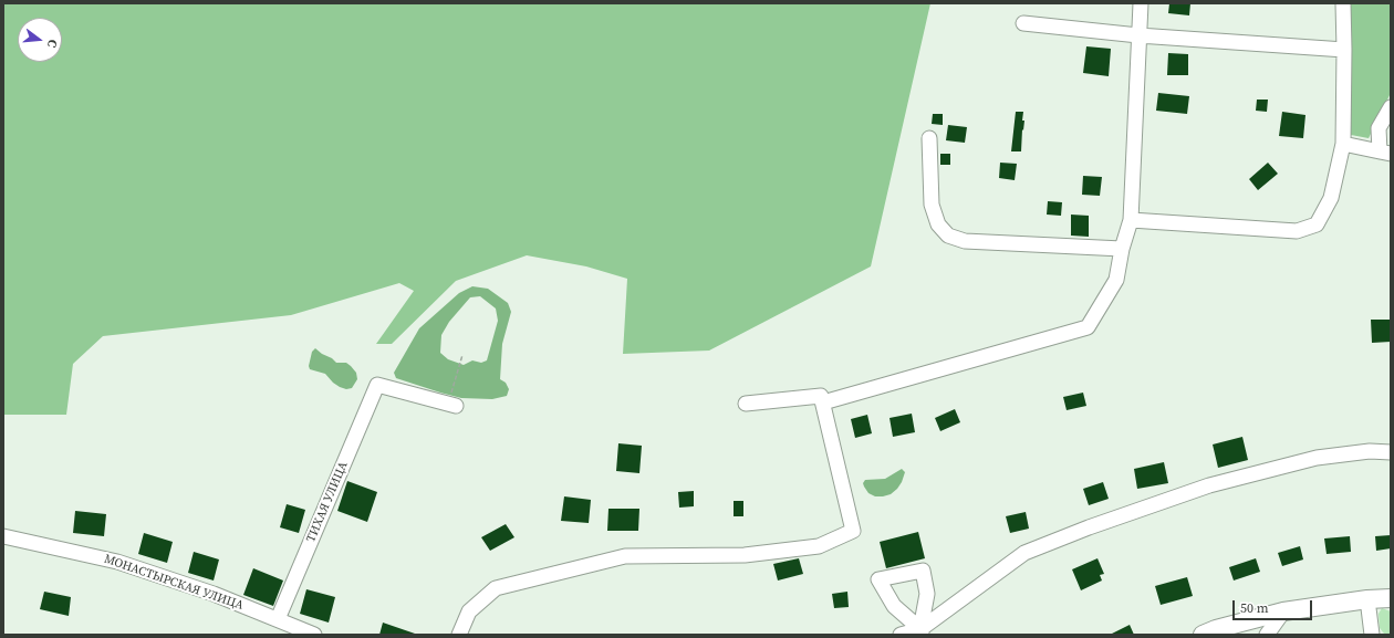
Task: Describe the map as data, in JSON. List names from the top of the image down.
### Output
{
  "streets": {
    "street": ["ТИХАЯ УЛИЦА", "МОНАСТЫРСКАЯ УЛИЦА"]
  },
  "crossings": [
    ["ТИХАЯ УЛИЦА", "МОНАСТЫРСКАЯ УЛИЦА"]
  ],
  "scale_bar": "50 m",
  "north": "right"
}
